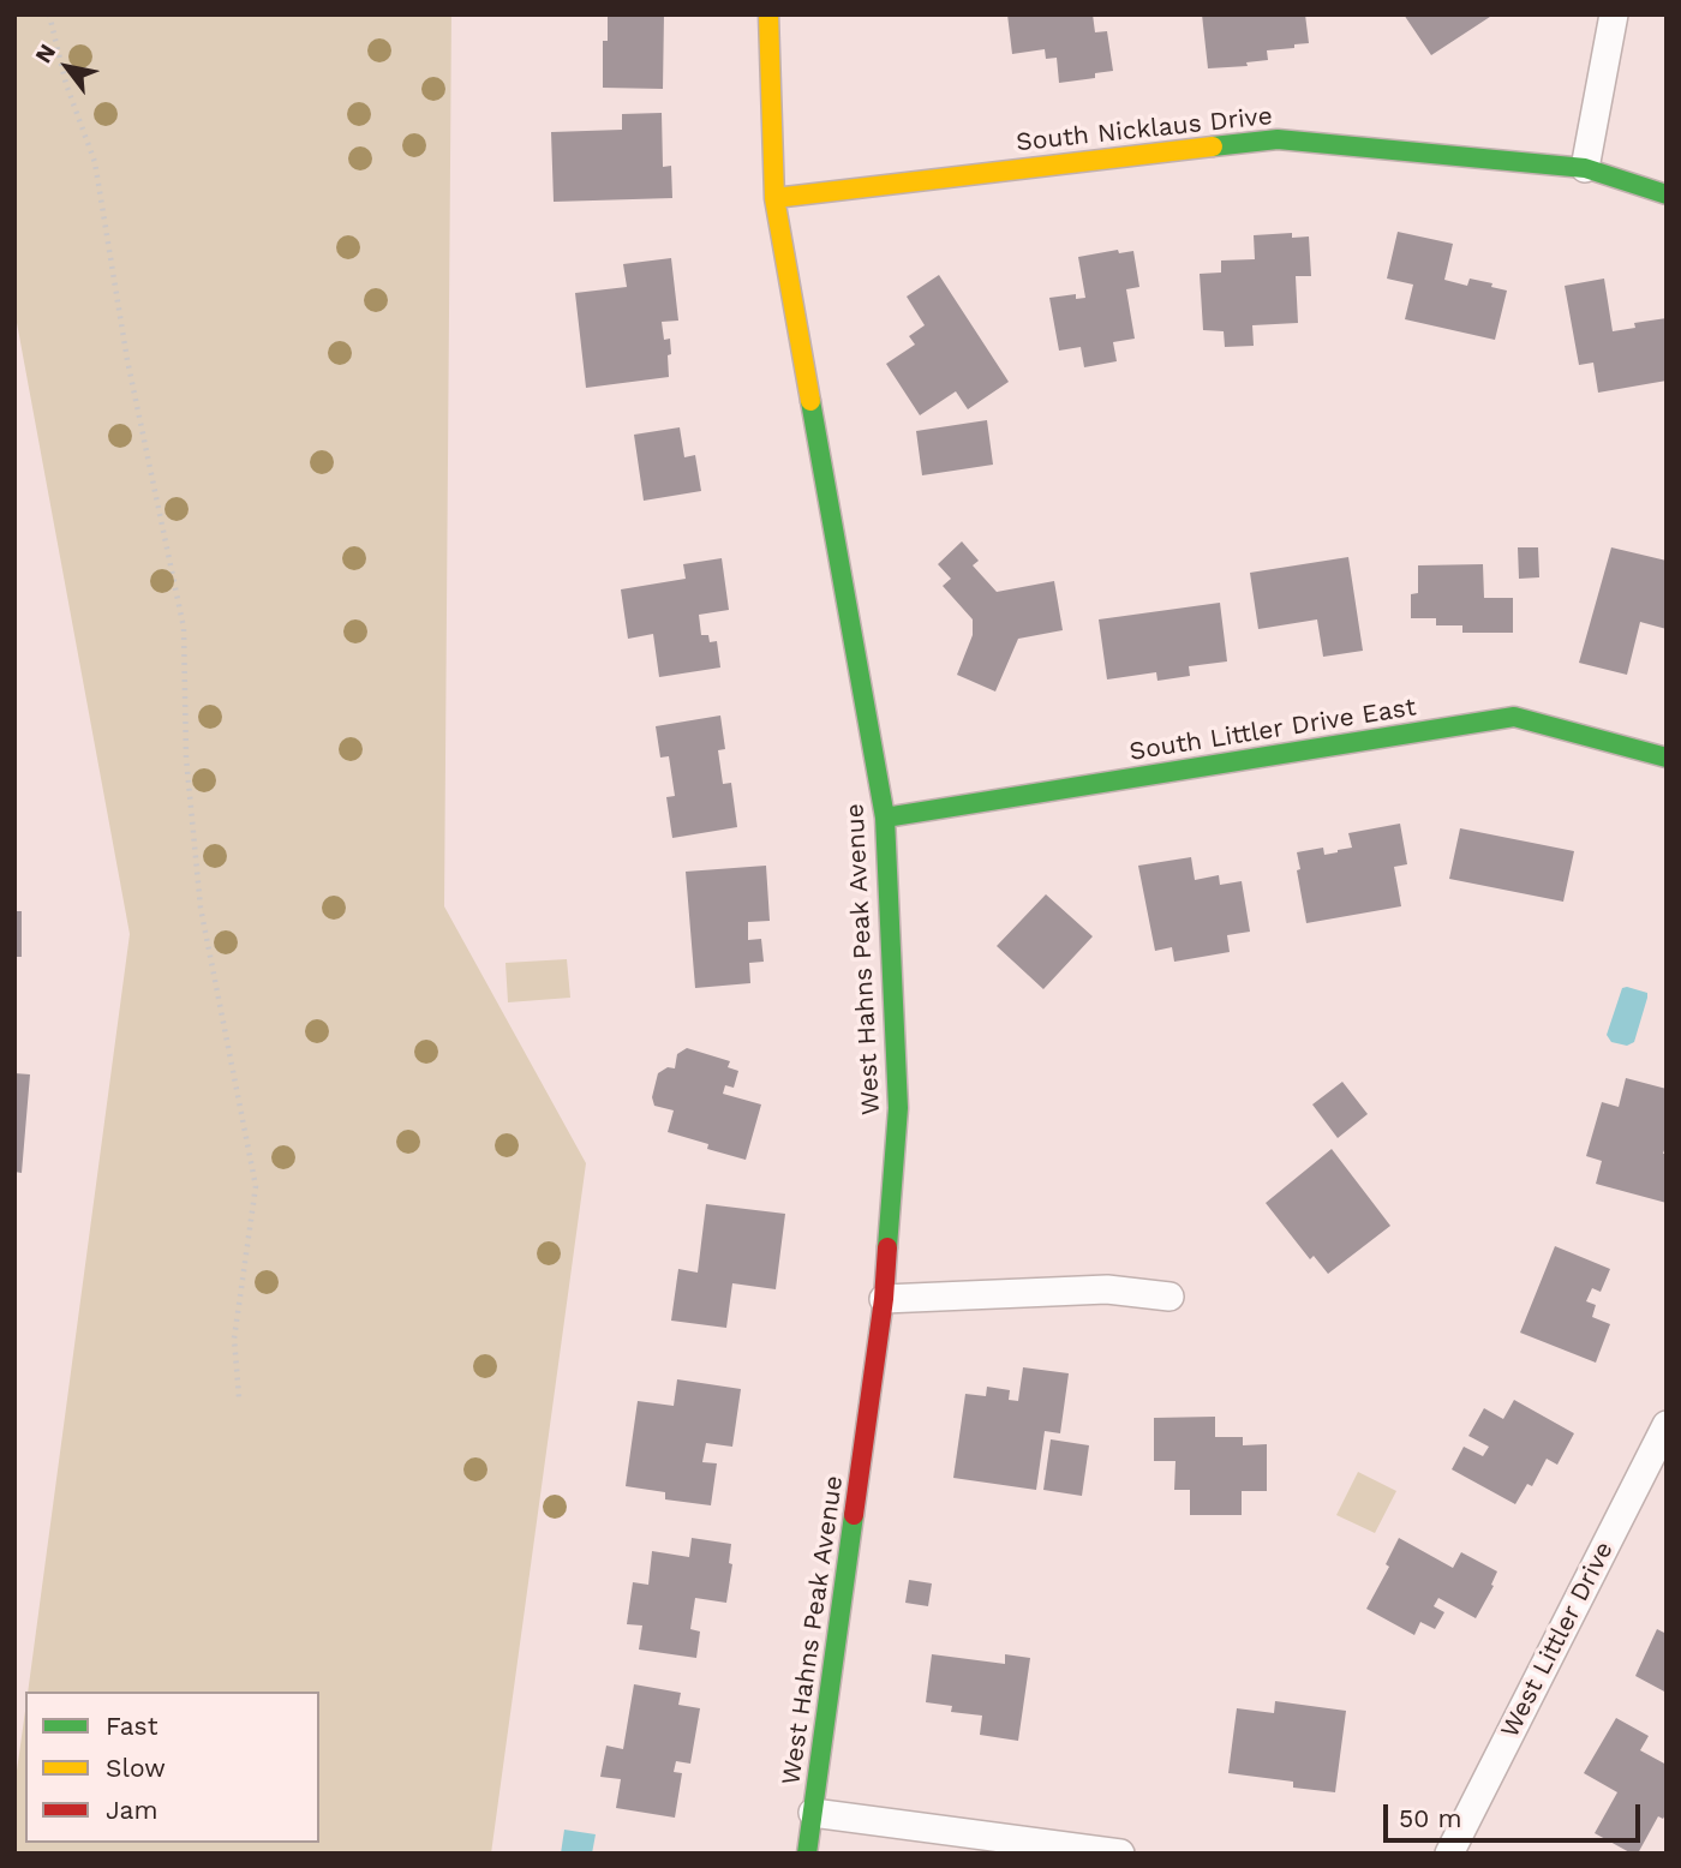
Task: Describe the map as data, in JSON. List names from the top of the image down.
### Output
{
  "streets": {
    "street": [
      "South Nicklaus Drive",
      "South Littler Drive East",
      "West Hahns Peak Avenue",
      "West Littler Drive"
    ]
  },
  "crossings": [
    ["South Nicklaus Drive", "West Hahns Peak Avenue"],
    ["South Littler Drive East", "West Hahns Peak Avenue"]
  ],
  "legend": ["Fast", "Slow", "Jam"],
  "scale_bar": "50 m",
  "north": "top left"
}
